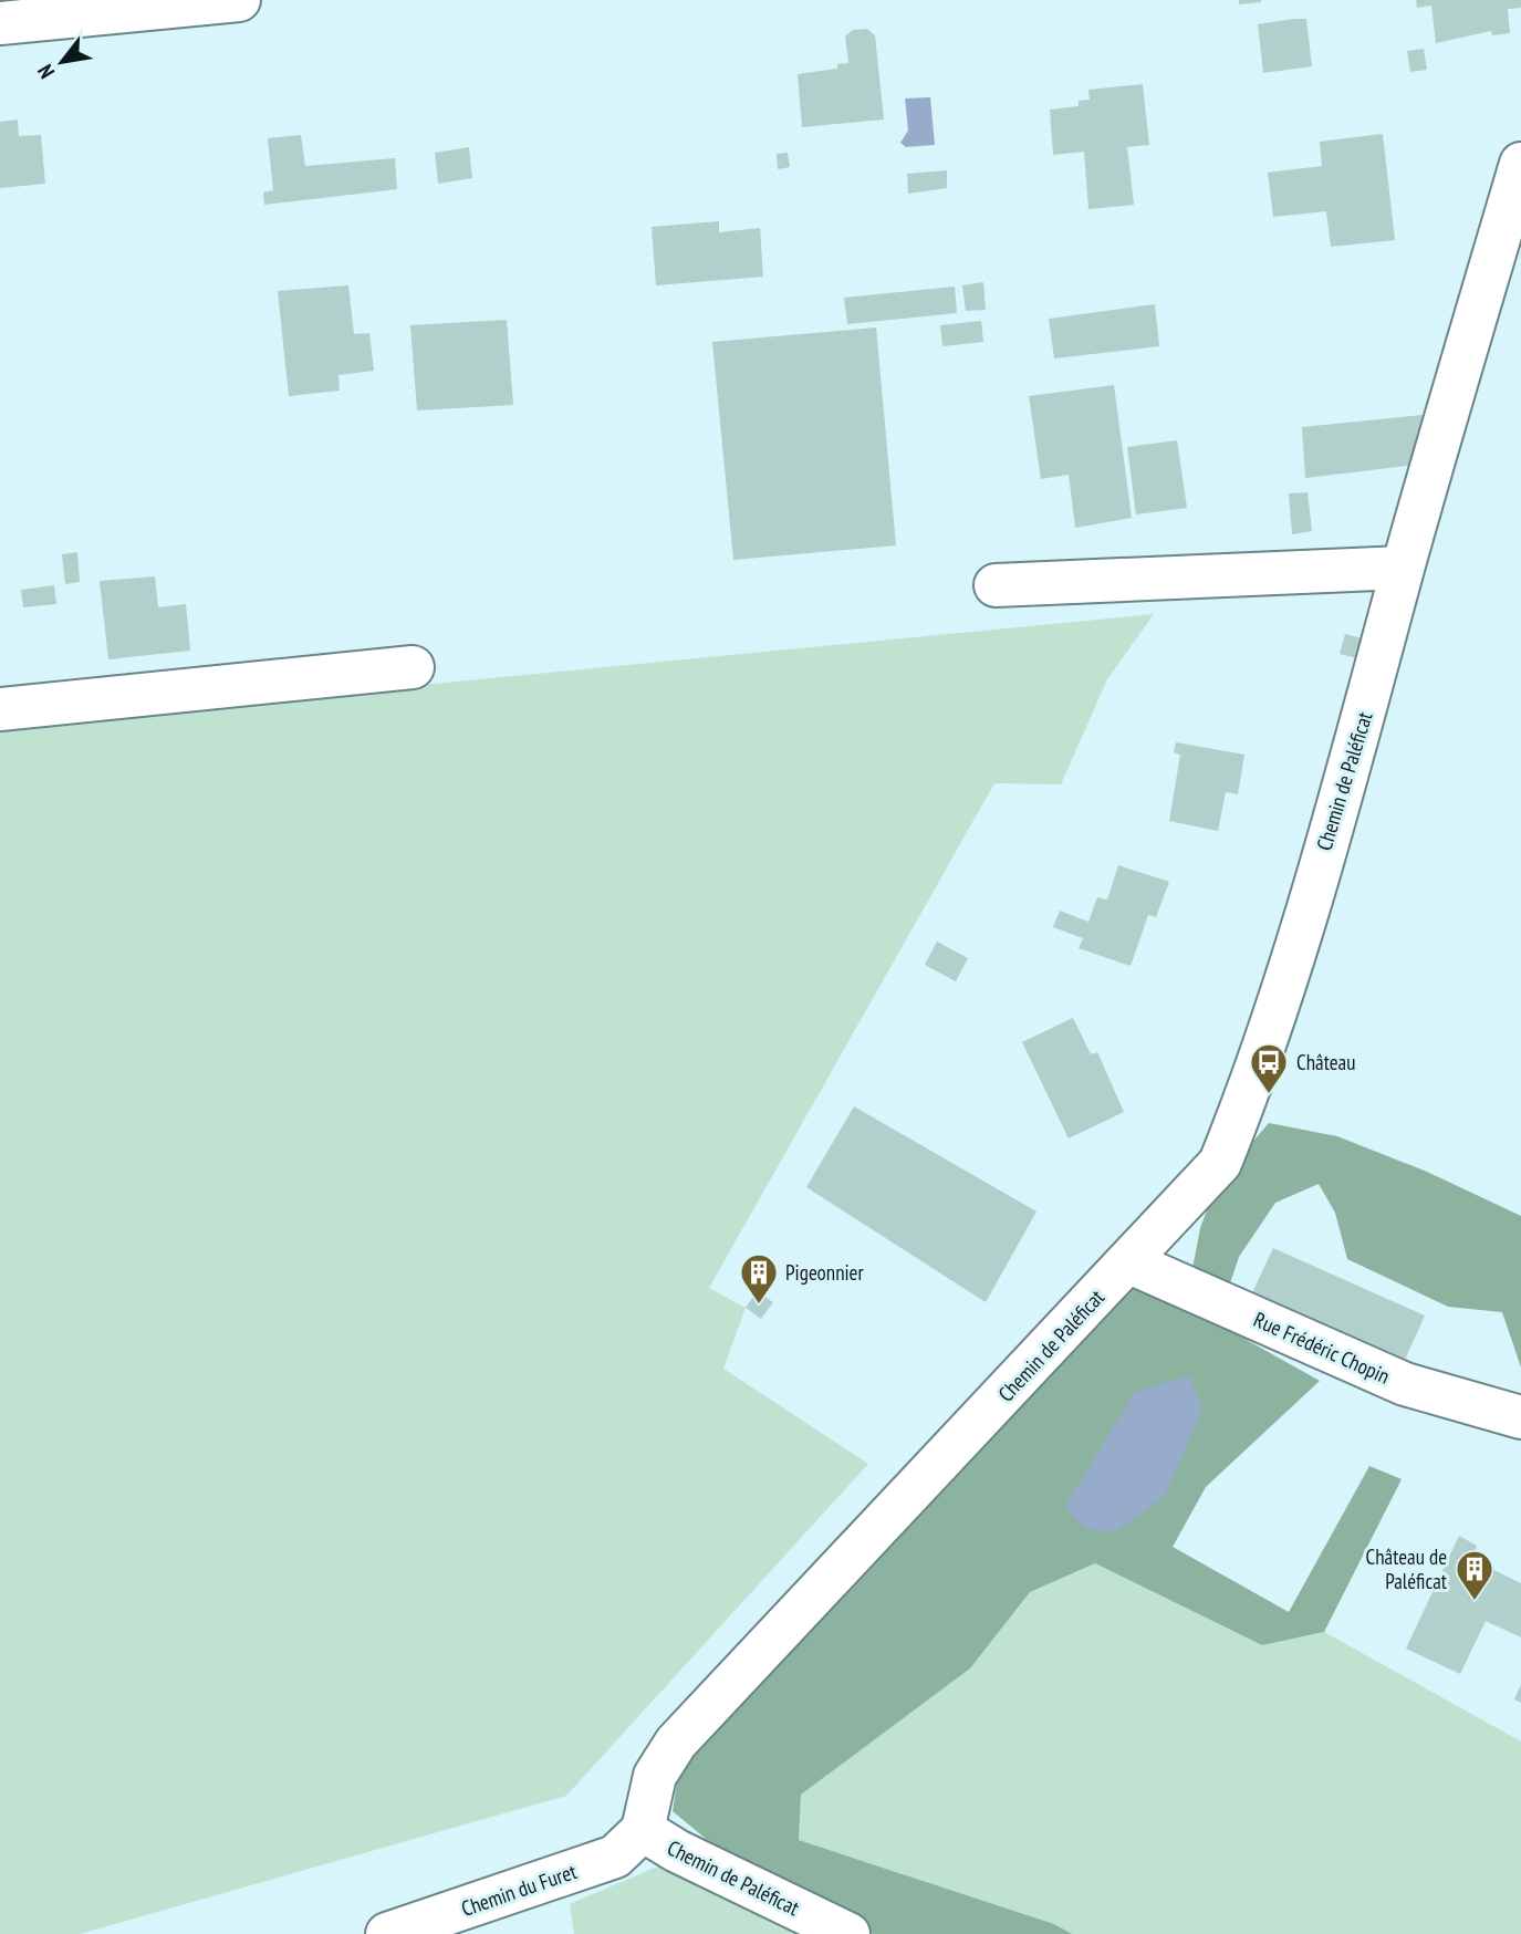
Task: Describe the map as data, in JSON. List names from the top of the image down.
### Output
{
  "streets": {
    "street": ["Chemin de Paléficat", "Rue Frédéric Chopin", "Chemin du Furet"]
  },
  "crossings": [
    ["Chemin de Paléficat", "Rue Frédéric Chopin"],
    ["Chemin de Paléficat", "Chemin du Furet"]
  ],
  "places": {
    "bus stop": ["Château"],
    "building": ["Pigeonnier", "Château de Paléficat"]
  },
  "north": "bottom left"
}
